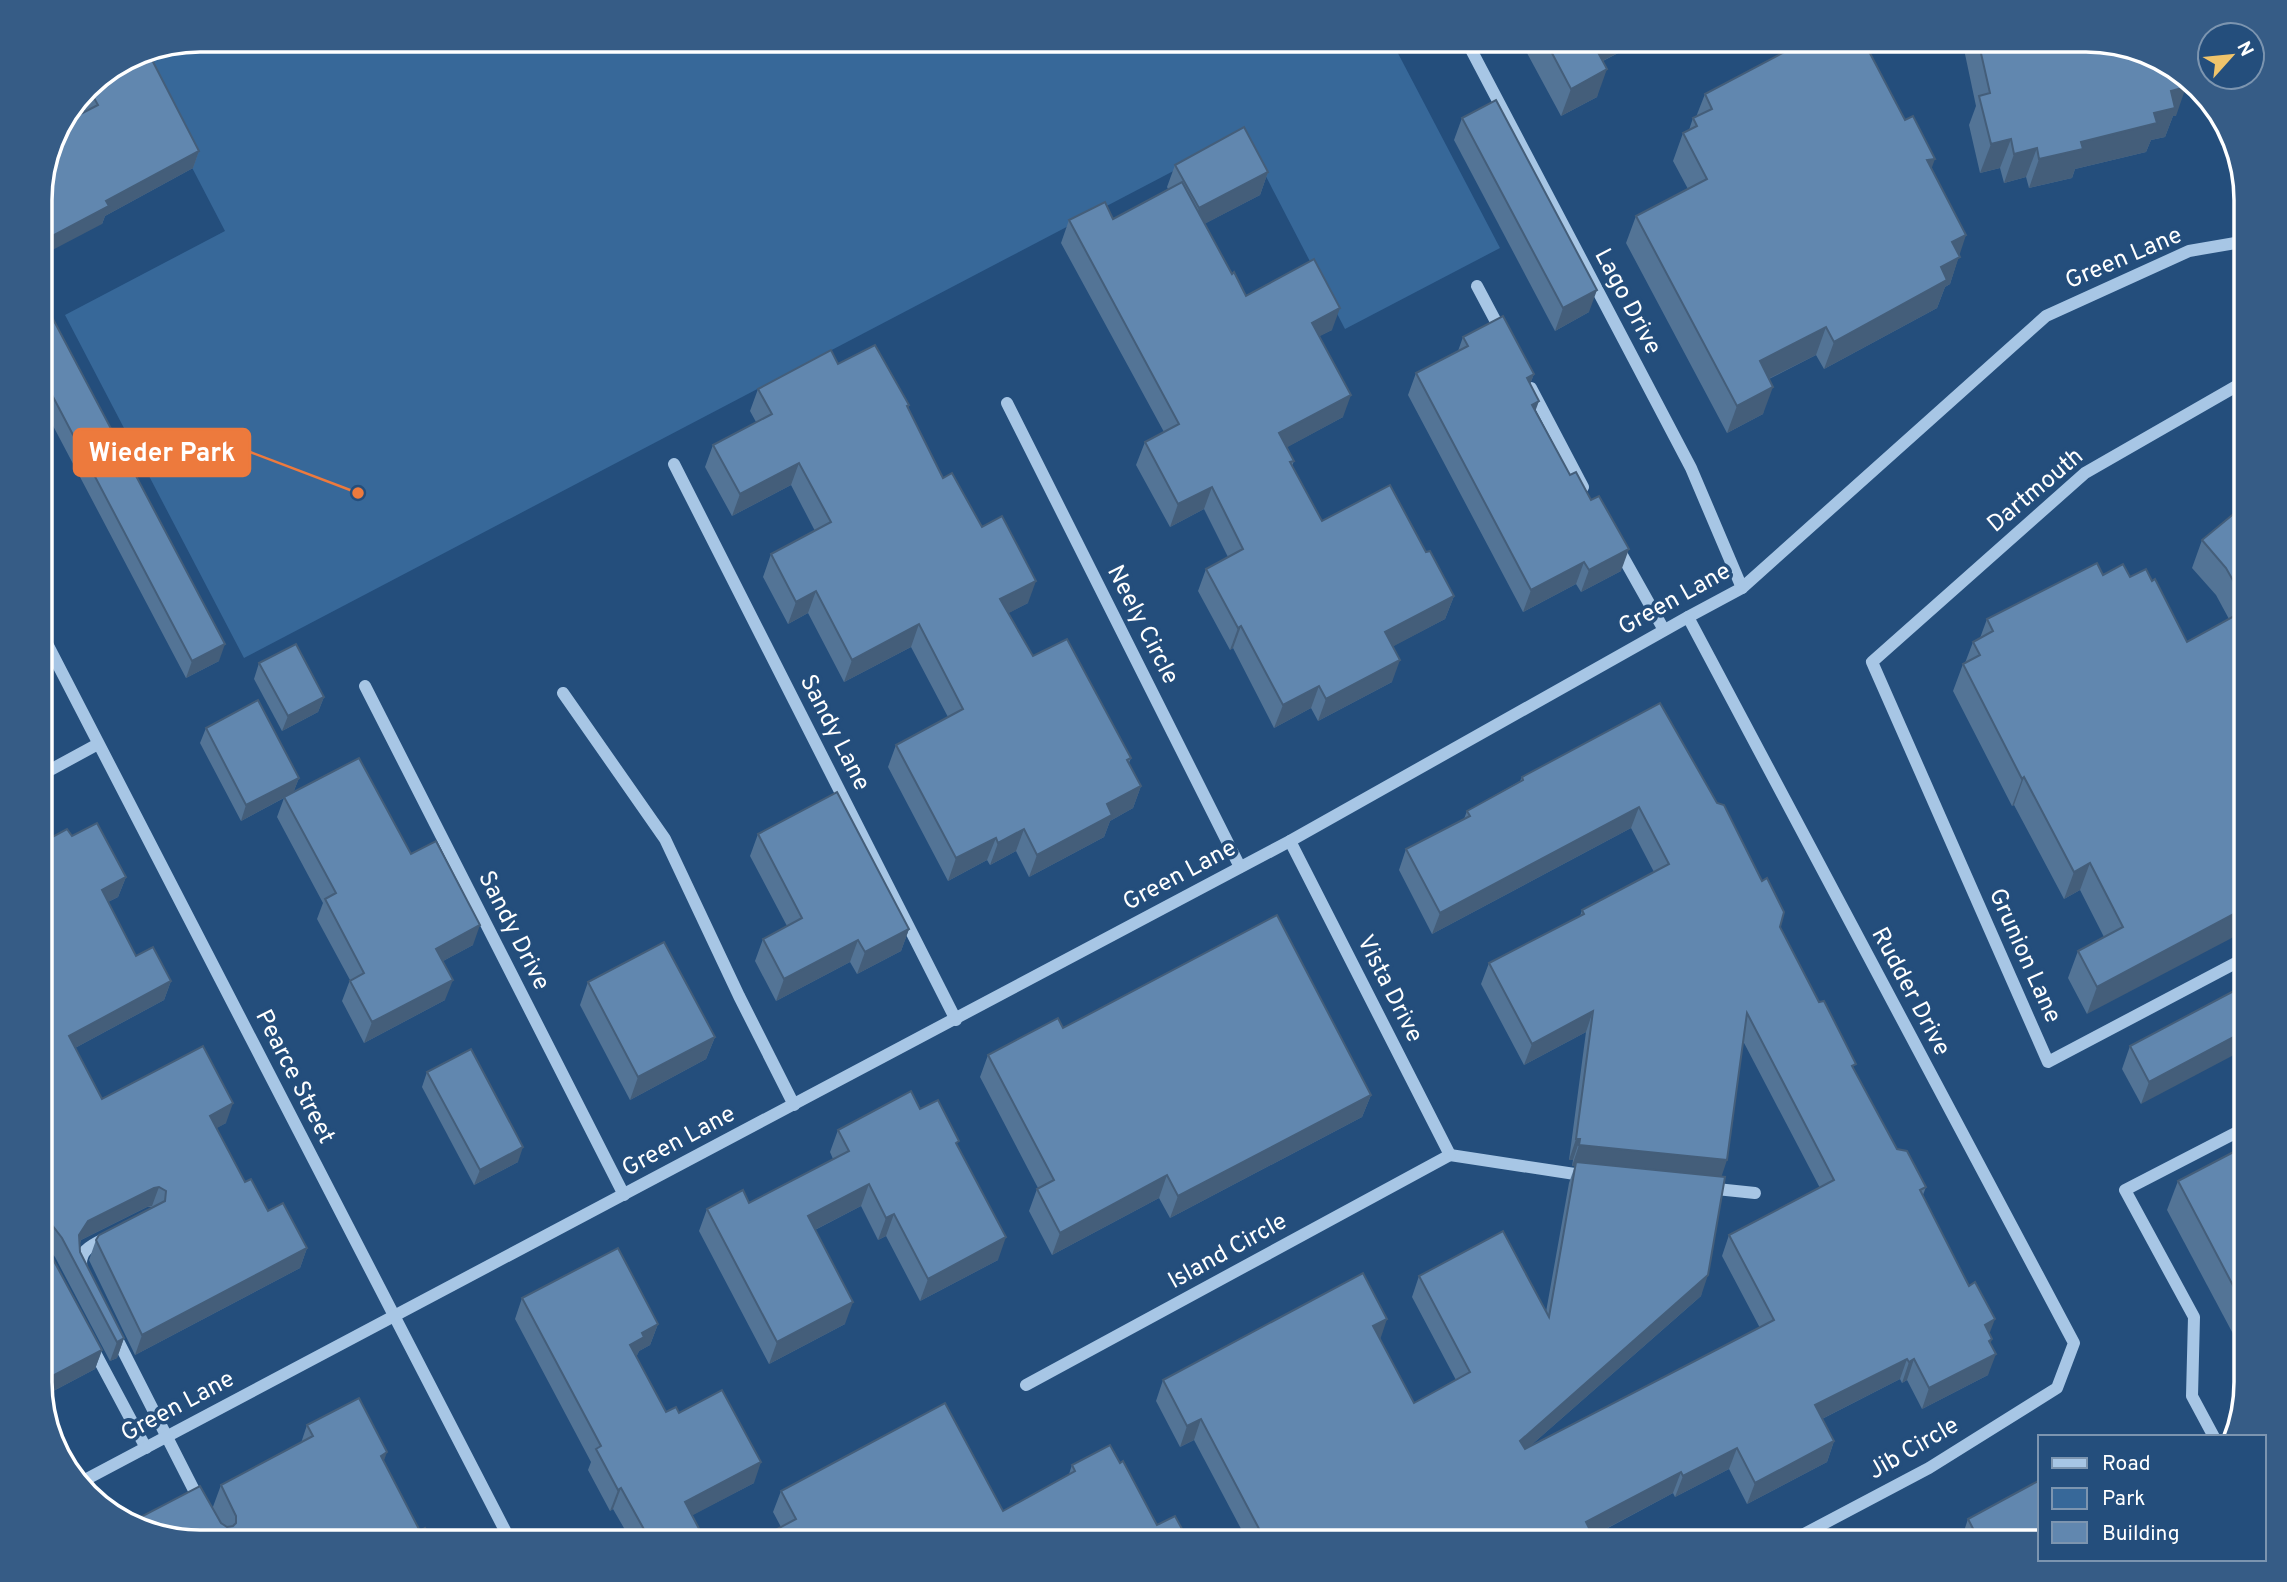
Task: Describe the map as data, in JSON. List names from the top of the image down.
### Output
{
  "streets": {
    "street": [
      "Green Lane",
      "Lago Drive",
      "Dartmouth",
      "Neely Circle",
      "Sandy Lane",
      "Sandy Drive",
      "Grunion Lane",
      "Vista Drive",
      "Rudder Drive",
      "Pearce Street",
      "Island Circle",
      "Jib Circle"
    ]
  },
  "crossings": [
    ["Green Lane", "Lago Drive"],
    ["Green Lane", "Neely Circle"],
    ["Green Lane", "Sandy Lane"],
    ["Green Lane", "Sandy Drive"],
    ["Green Lane", "Vista Drive"],
    ["Green Lane", "Rudder Drive"],
    ["Green Lane", "Pearce Street"],
    ["Dartmouth", "Grunion Lane"],
    ["Vista Drive", "Island Circle"],
    ["Rudder Drive", "Jib Circle"]
  ],
  "places": ["Wieder Park"],
  "legend": ["Road", "Park", "Building"],
  "north": "top right"
}
